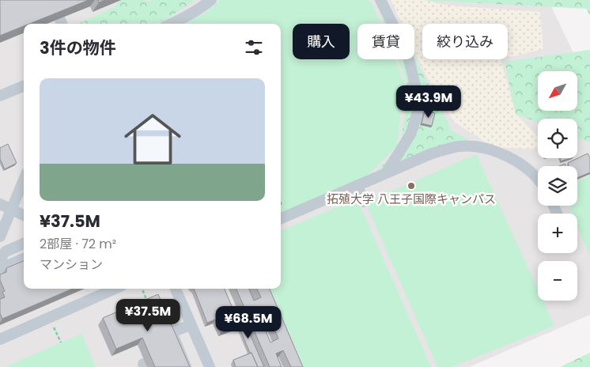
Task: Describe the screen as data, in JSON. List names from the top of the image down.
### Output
{
  "places": ["拓殖大学 八王子国際キャンパス"],
  "north": "bottom left",
  "page": {
    "chip": ["購入", "賃貸", "絞り込み"],
    "heading": "3件の物件",
    "map_buttons": ["+", "−"],
    "list": [
      {
        "name": "¥37.5M",
        "note": "2部屋 · 72 m² · マンション"
      }
    ],
    "price": ["¥43.9M", "¥37.5M", "¥68.5M"]
  }
}
